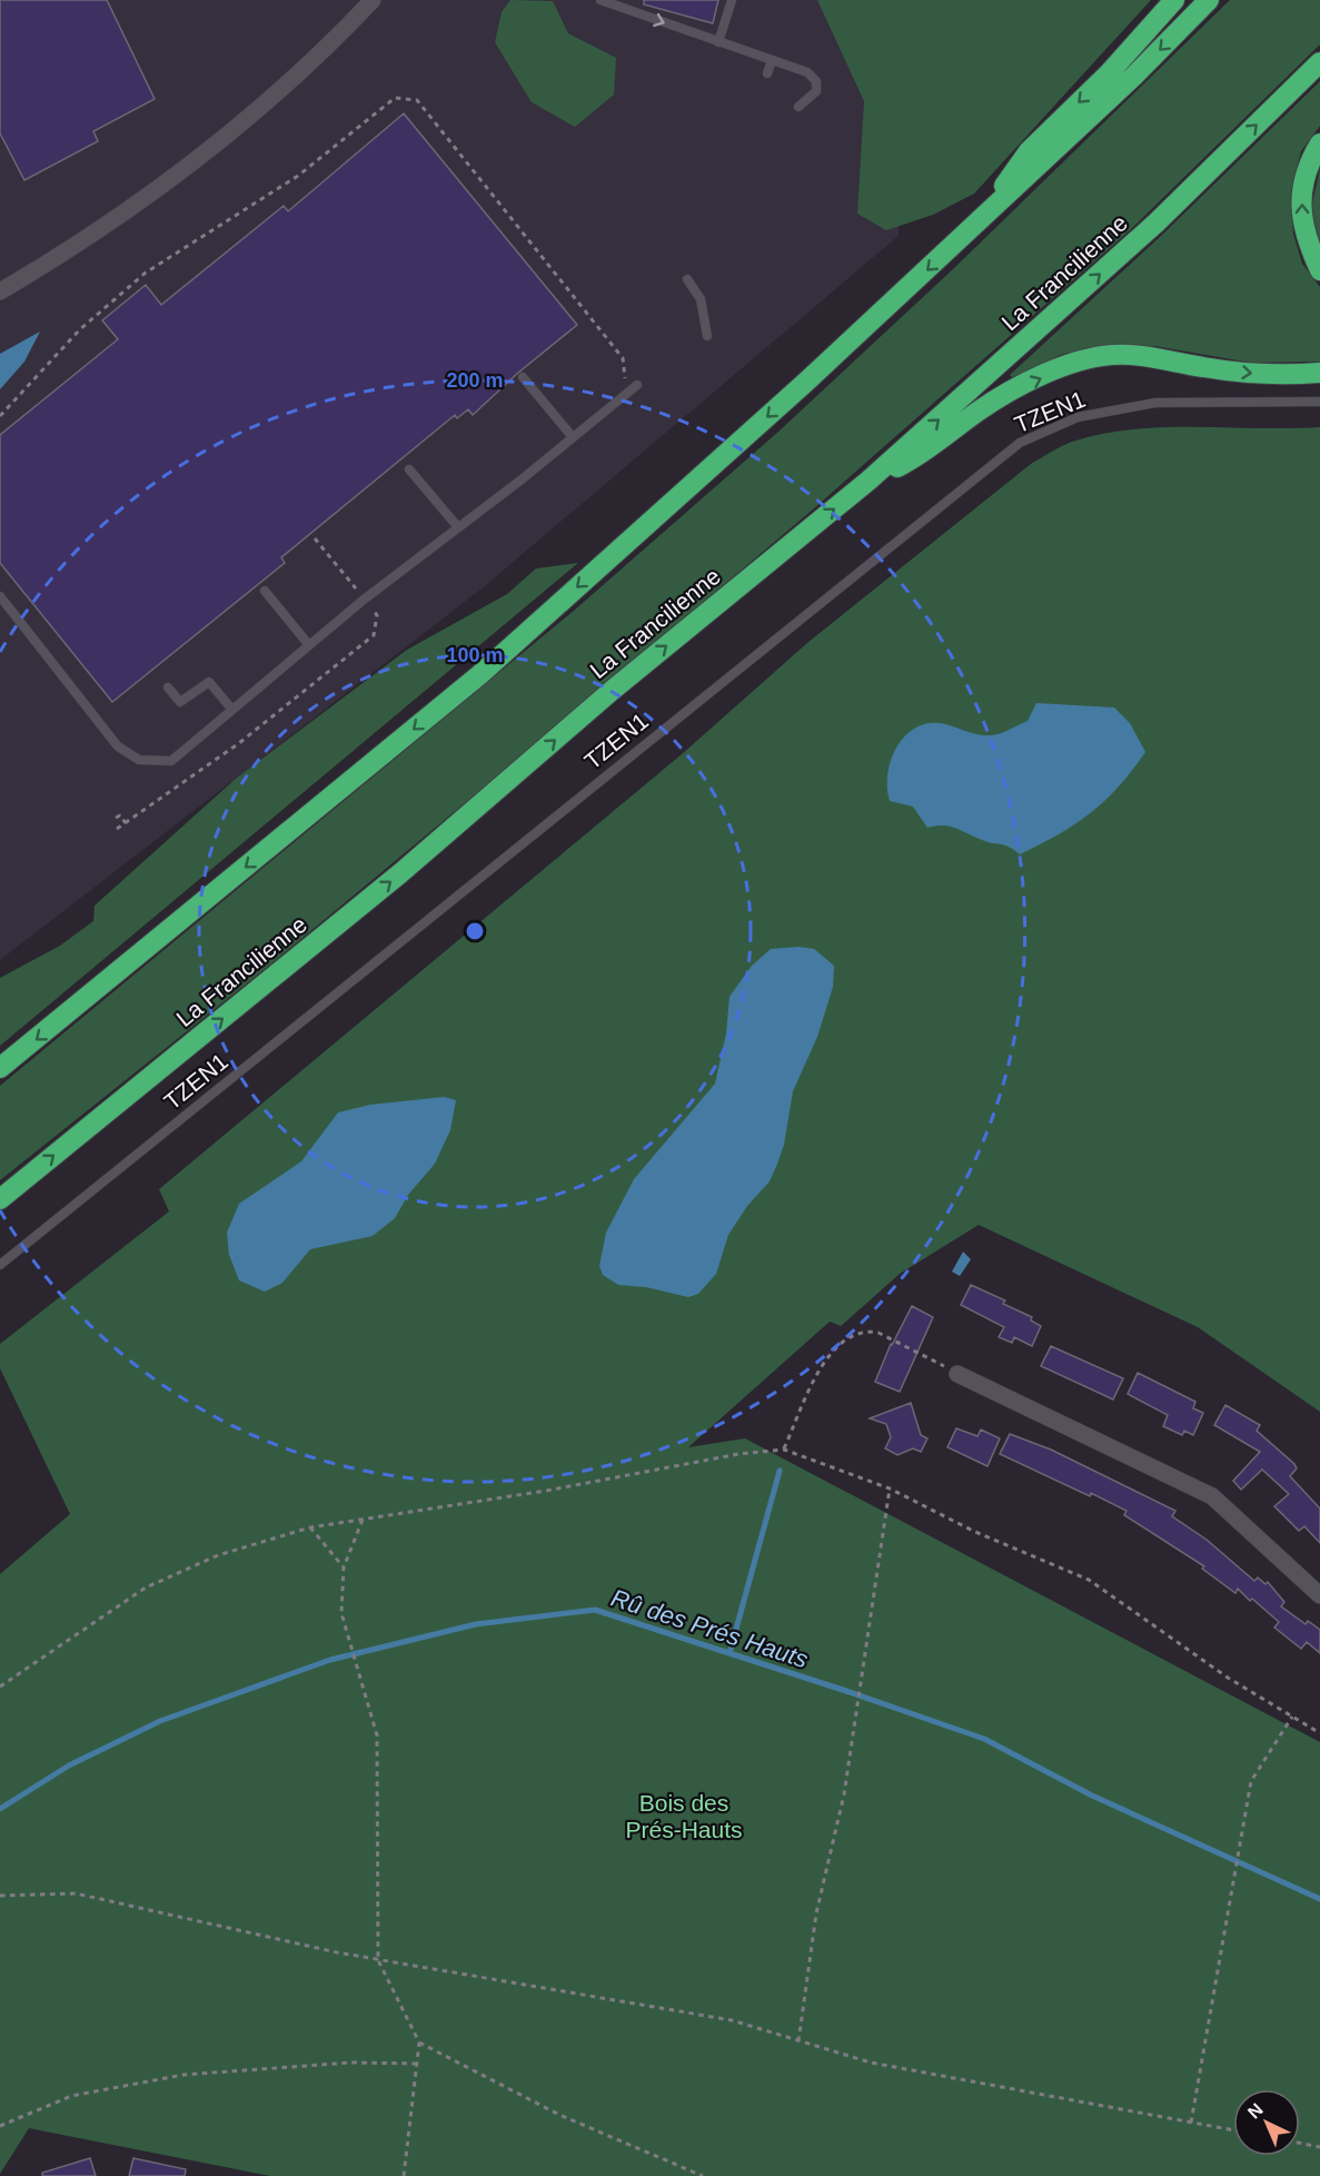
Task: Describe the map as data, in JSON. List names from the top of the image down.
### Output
{
  "streets": {
    "highway": ["La Francilienne"],
    "lane": ["TZEN1"]
  },
  "water": ["Rû des Prés Hauts"],
  "parks": ["Bois des Prés-Hauts"],
  "north": "top left",
  "rings": ["200 m", "100 m"]
}
